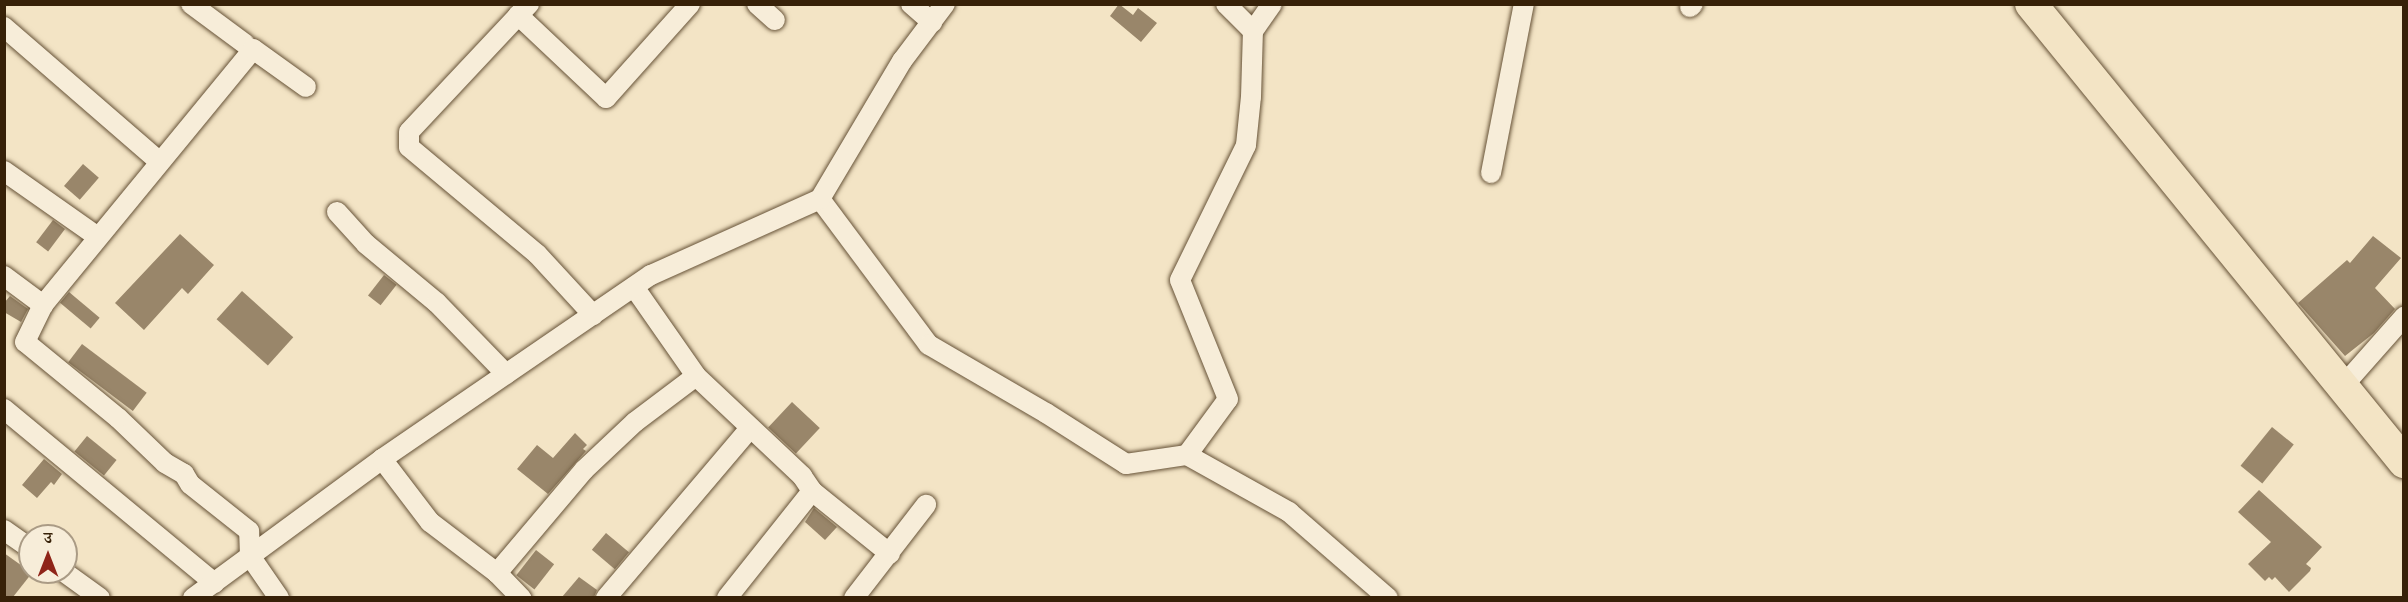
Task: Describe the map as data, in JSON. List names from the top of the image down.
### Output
{
  "north": "top"
}
